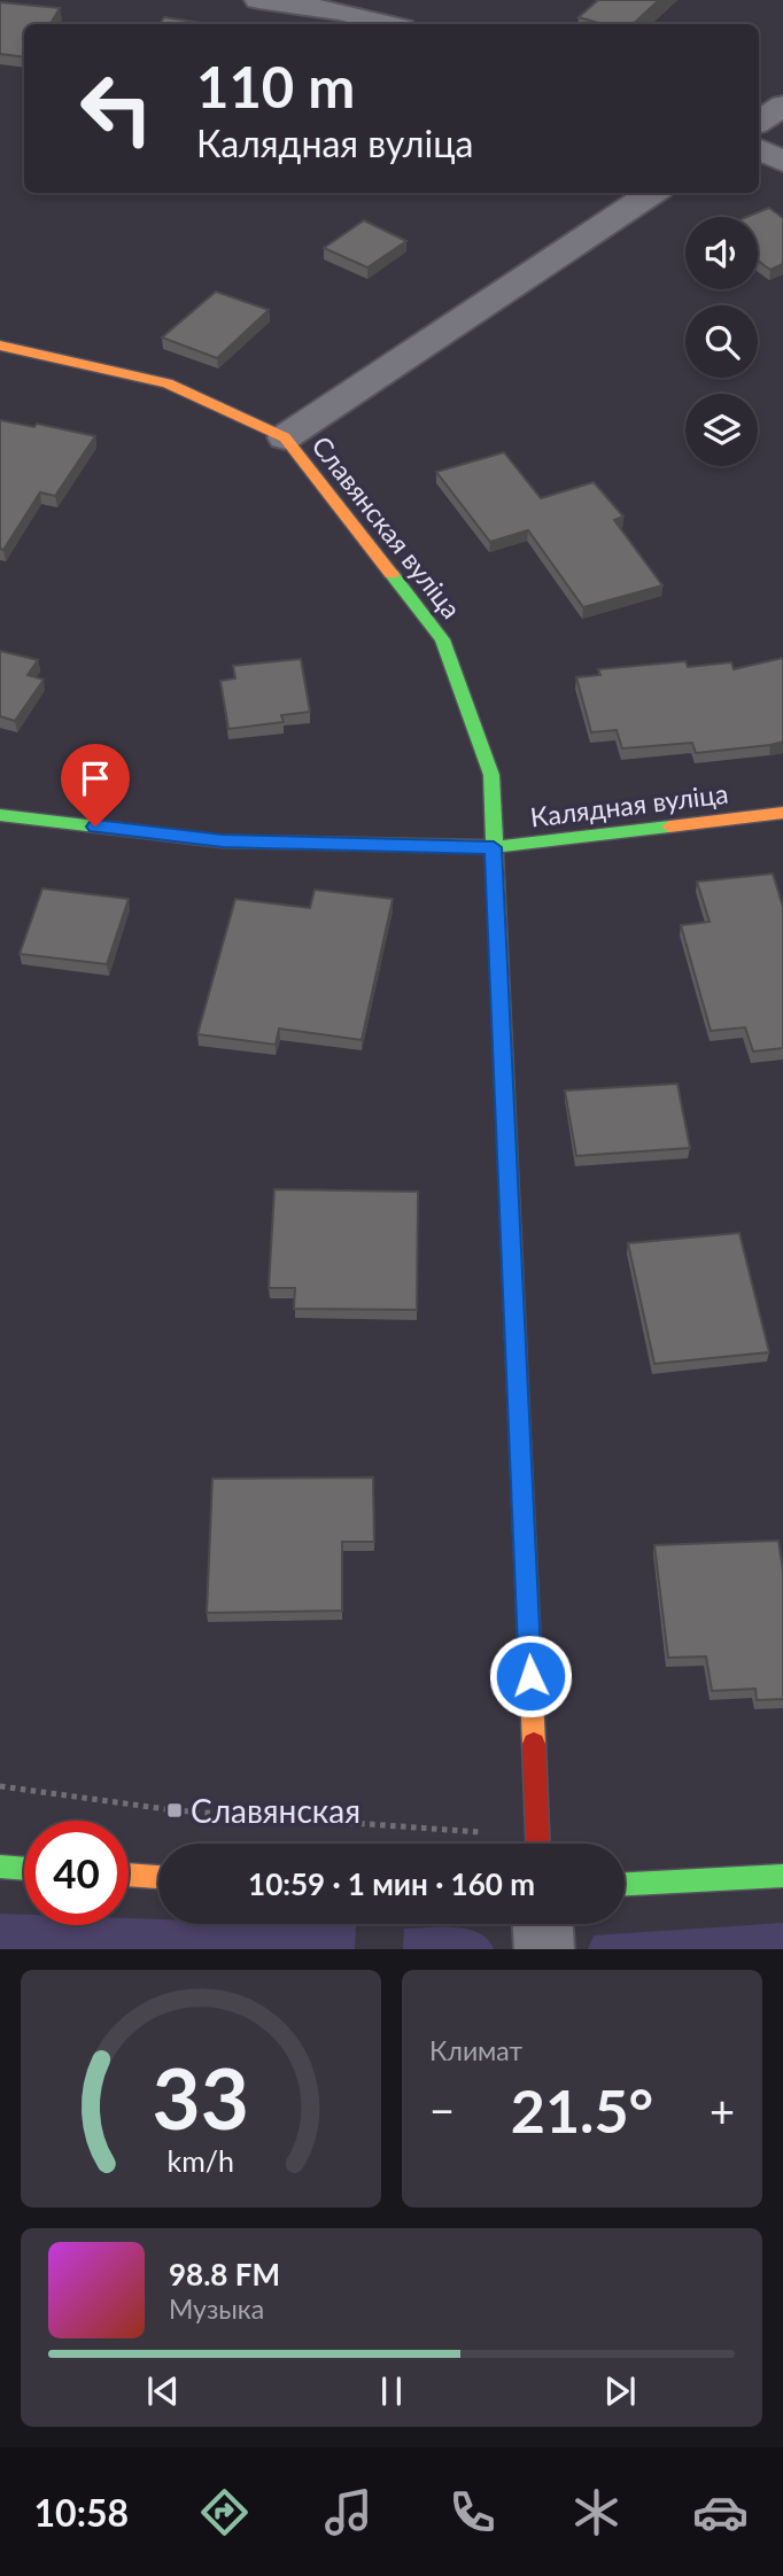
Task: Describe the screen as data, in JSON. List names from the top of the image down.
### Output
{
  "streets": {
    "street": ["Славянская вуліца", "Калядная вуліца"]
  },
  "crossings": [
    ["Славянская вуліца", "Калядная вуліца"]
  ],
  "places": {
    "transit": ["Славянская"]
  },
  "page": {
    "turn": ["110 m", "Калядная вуліца"],
    "limit": "40",
    "trip": "10:59 · 1 мин · 160 m",
    "tile": "Климат",
    "heat": ["−", "21.5°", "+"],
    "song": ["98.8 FM", "Музыка"],
    "tabs": "10:58",
    "gauge": ["33", "km/h"]
  }
}
